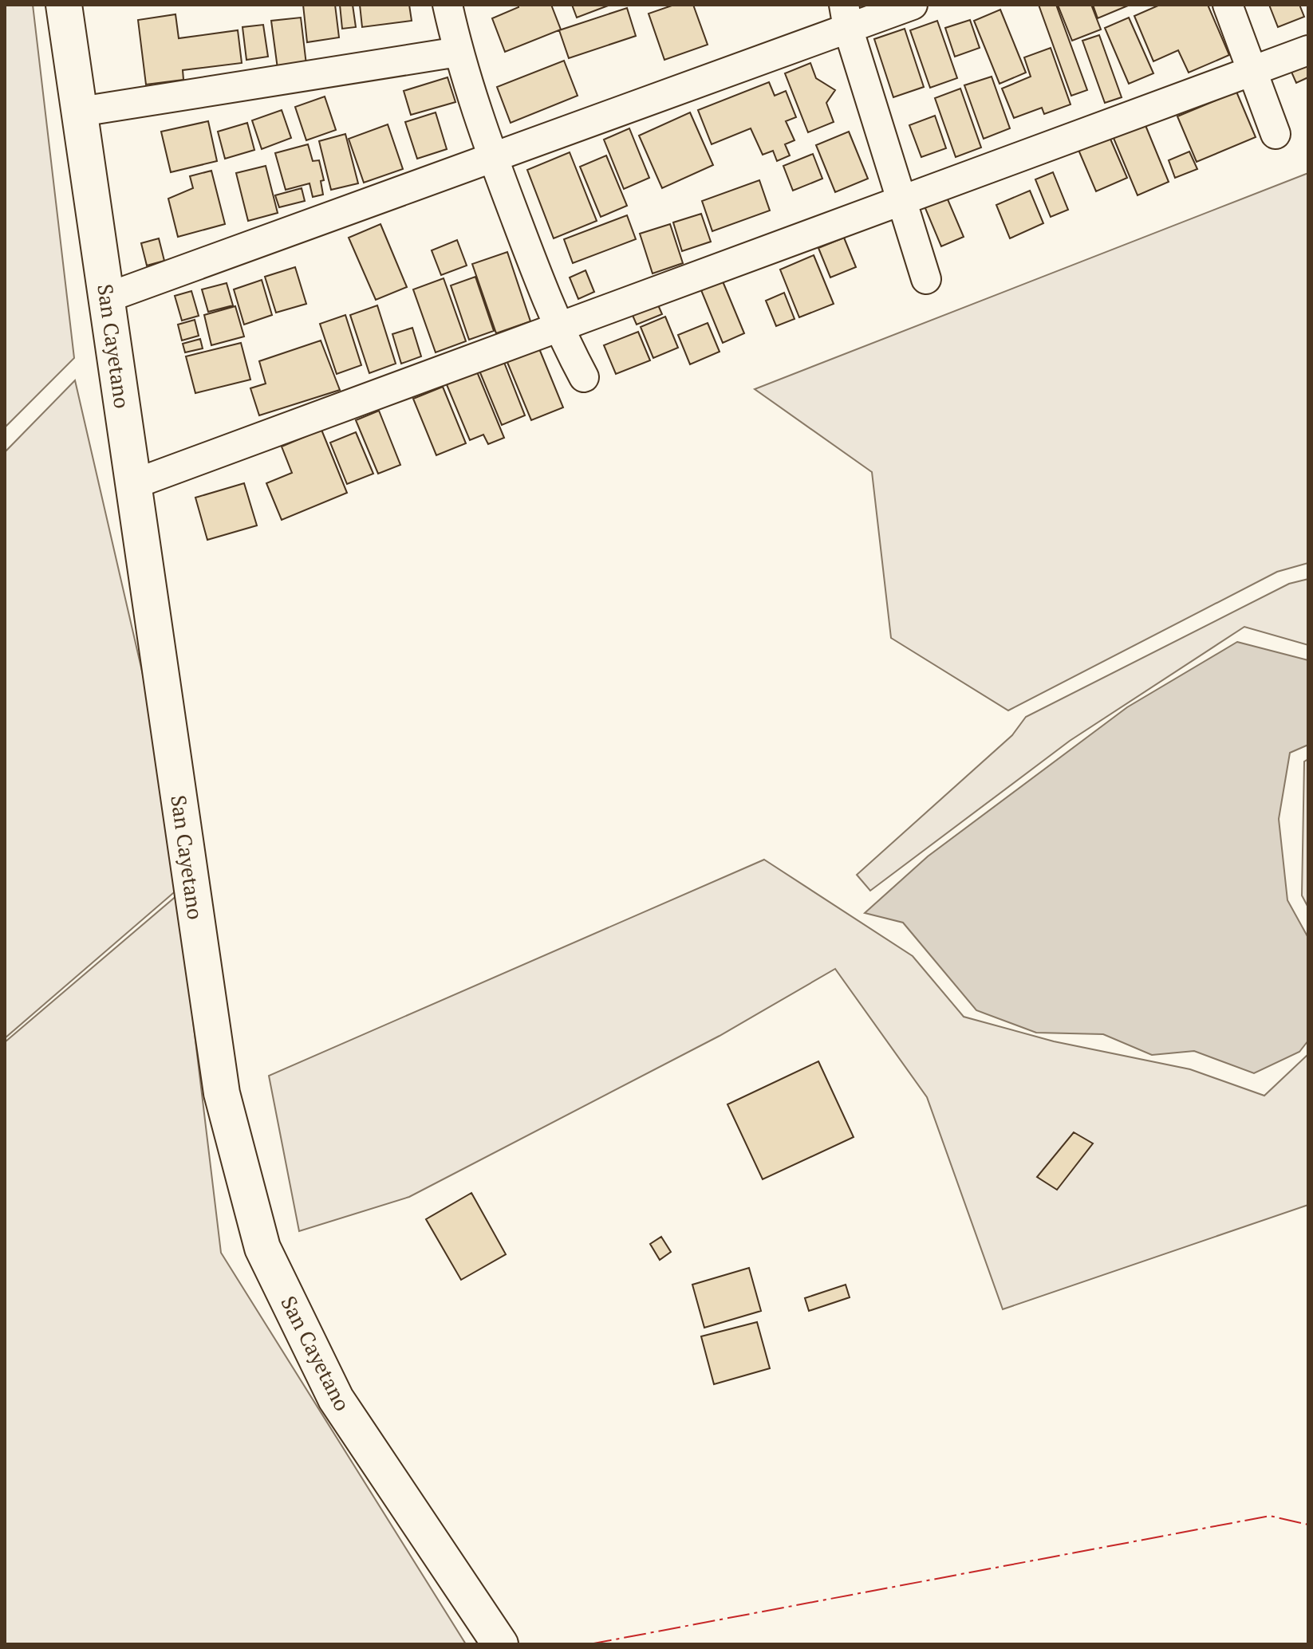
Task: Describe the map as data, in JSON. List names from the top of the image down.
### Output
{
  "streets": {
    "main road": ["San Cayetano"]
  }
}
